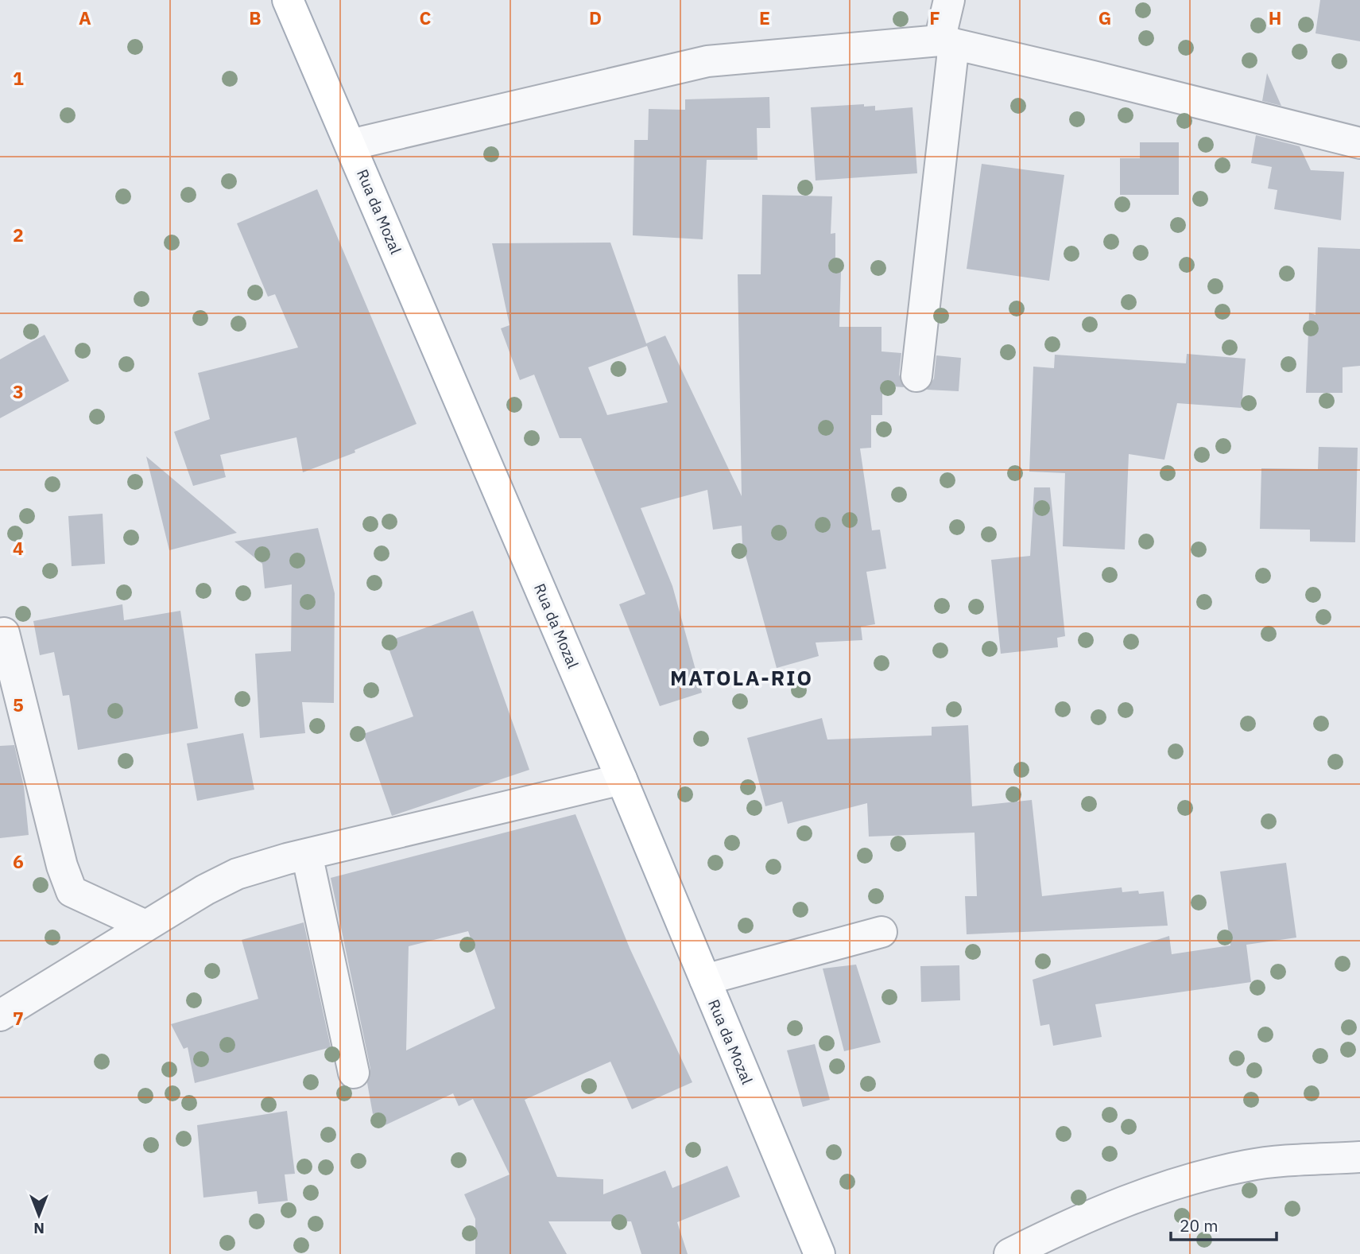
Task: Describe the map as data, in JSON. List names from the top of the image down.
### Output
{
  "streets": {
    "main road": ["Rua da Mozal"]
  },
  "districts": ["MATOLA-RIO"],
  "scale_bar": "20 m",
  "north": "bottom",
  "grid": {
    "columns": [
      "A",
      "B",
      "C",
      "D",
      "E",
      "F",
      "G",
      "H"
    ],
    "rows": [
      "1",
      "2",
      "3",
      "4",
      "5",
      "6",
      "7"
    ]
  }
}
